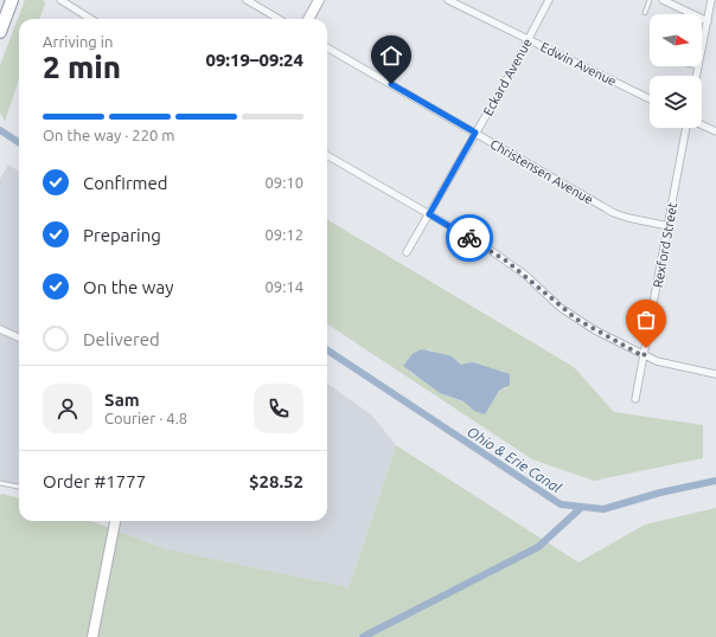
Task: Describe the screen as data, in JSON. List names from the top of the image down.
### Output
{
  "streets": {
    "street": [
      "Edwin Avenue",
      "Eckard Avenue",
      "Christensen Avenue",
      "Rexford Street"
    ]
  },
  "crossings": [
    ["Edwin Avenue", "Eckard Avenue"],
    ["Eckard Avenue", "Christensen Avenue"],
    ["Christensen Avenue", "Rexford Street"]
  ],
  "water": ["Ohio & Erie Canal"],
  "north": "right",
  "page": {
    "heading": ["2 min", "Arriving in", "09:19–09:24"],
    "panel": [
      "Sam",
      "Courier · 4.8",
      "Order #1777",
      "$28.52"
    ],
    "bar": "On the way · 220 m",
    "list": [
      ["Confirmed", "09:10"],
      ["Preparing", "09:12"],
      ["On the way", "09:14"],
      "Delivered"
    ]
  }
}
